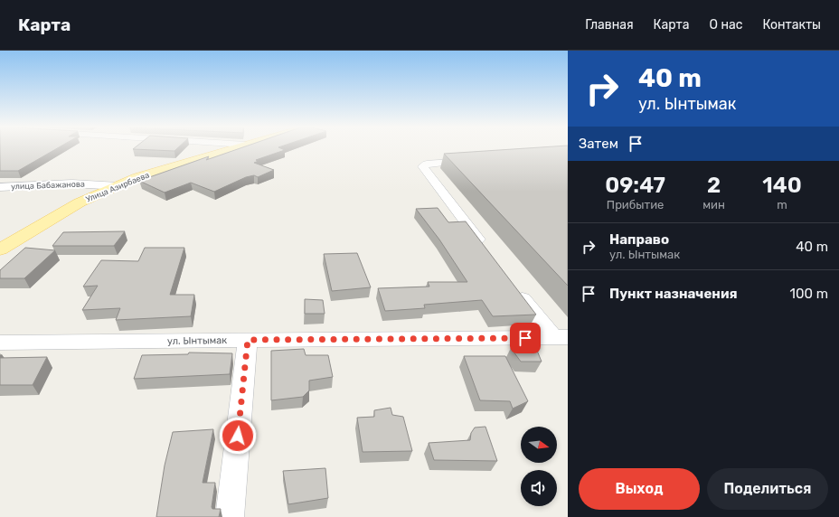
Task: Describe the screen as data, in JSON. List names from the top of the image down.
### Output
{
  "streets": {
    "main road": ["Улица Азирбаева"],
    "street": ["улица Бабажанова", "ул. Ынтымак"]
  },
  "crossings": [
    ["улица Бабажанова", "Улица Азирбаева"]
  ],
  "north": "right",
  "page": {
    "header": "Карта",
    "nav": [
      "Главная",
      "Карта",
      "О нас",
      "Контакты"
    ],
    "turn": ["40 m", "ул. Ынтымак"],
    "then": "Затем",
    "eta": [
      "09:47",
      "Прибытие",
      "2",
      "мин",
      "140",
      "m"
    ],
    "list": [
      {
        "name": "Направо",
        "note": "ул. Ынтымак",
        "value": "40 m"
      },
      {
        "name": "Пункт назначения",
        "value": "100 m"
      }
    ],
    "buttons": ["Выход", "Поделиться"]
  }
}
